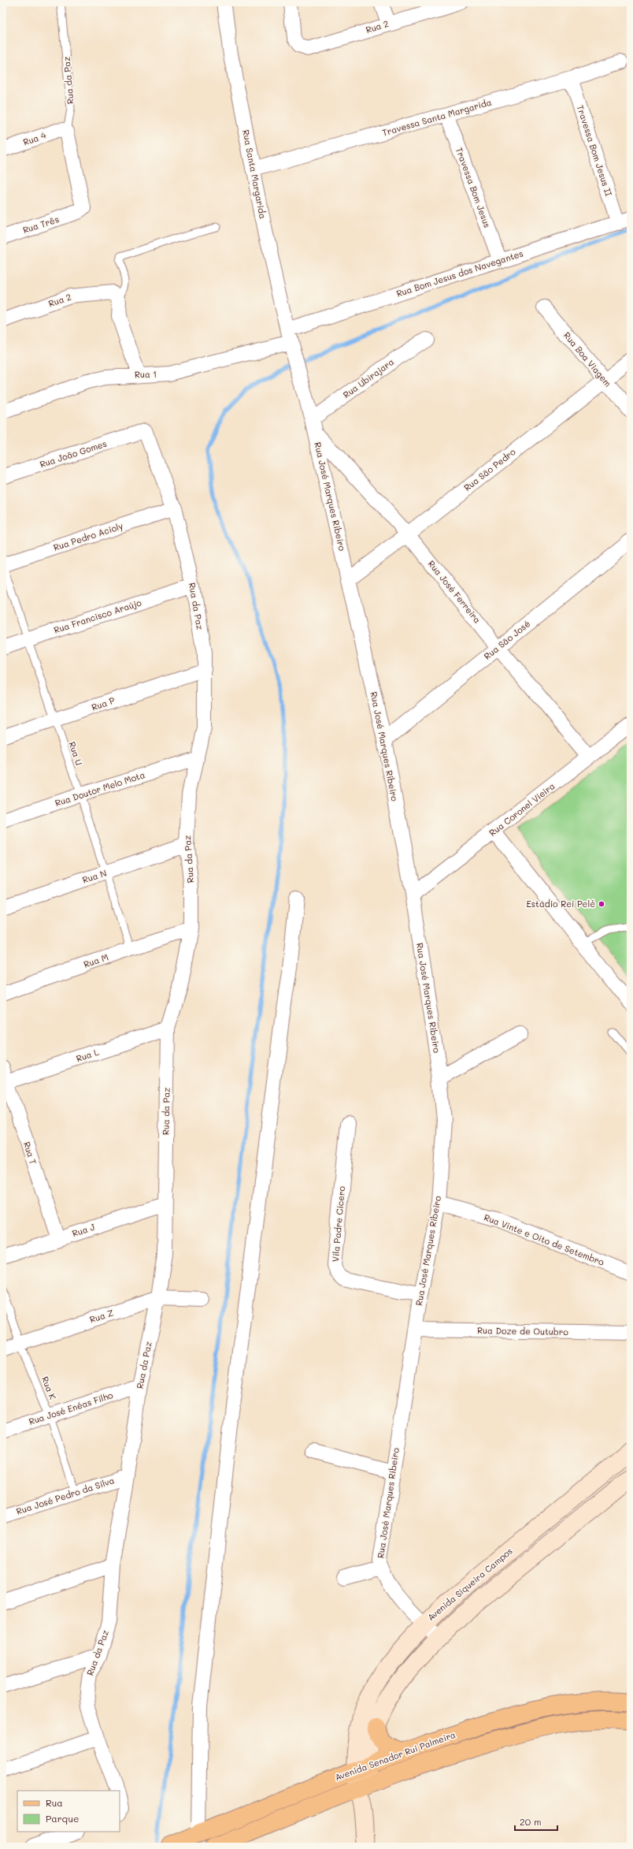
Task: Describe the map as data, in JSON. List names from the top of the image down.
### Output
{
  "streets": {
    "main road": ["Avenida Siqueira Campos", "Avenida Senador Rui Palmeira"],
    "street": [
      "Rua 2",
      "Rua da Paz",
      "Travessa Santa Margarida",
      "Rua 4",
      "Travessa Bom Jesus II",
      "Rua Santa Margarida",
      "Travessa Bom Jesus",
      "Rua Três",
      "Rua Bom Jesus dos Navegantes",
      "Rua Boa Viagem",
      "Rua 1",
      "Rua Ubirajara",
      "Rua João Gomes",
      "Rua São Pedro",
      "Rua José Marques Ribeiro",
      "Rua Pedro Acioly",
      "Rua José Ferreira",
      "Rua Francisco Araújo",
      "Rua São José",
      "Rua P",
      "Rua Doutor Melo Mota",
      "Rua Coronel Vieira",
      "Rua N",
      "Rua M",
      "Rua L",
      "Rua T",
      "Vila Padre Cicero",
      "Rua J",
      "Rua Vinte e Oito de Setembro",
      "Rua Z",
      "Rua Doze de Outubro",
      "Rua José Enéas Filho",
      "Rua José Pedro da Silva"
    ],
    "lane": ["Rua U", "Rua K"]
  },
  "crossings": [
    ["Rua da Paz", "Rua 4"],
    ["Rua da Paz", "Rua Três"],
    ["Rua da Paz", "Rua João Gomes"],
    ["Rua da Paz", "Rua Pedro Acioly"],
    ["Rua da Paz", "Rua Francisco Araújo"],
    ["Rua da Paz", "Rua P"],
    ["Rua da Paz", "Rua Doutor Melo Mota"],
    ["Rua da Paz", "Rua N"],
    ["Rua da Paz", "Rua M"],
    ["Rua da Paz", "Rua L"],
    ["Rua da Paz", "Rua J"],
    ["Rua da Paz", "Rua Z"],
    ["Rua da Paz", "Rua José Enéas Filho"],
    ["Rua da Paz", "Rua José Pedro da Silva"],
    ["Travessa Santa Margarida", "Travessa Bom Jesus II"],
    ["Travessa Santa Margarida", "Rua Santa Margarida"],
    ["Travessa Santa Margarida", "Travessa Bom Jesus"],
    ["Travessa Bom Jesus II", "Rua Bom Jesus dos Navegantes"],
    ["Rua Santa Margarida", "Rua Bom Jesus dos Navegantes"],
    ["Rua Santa Margarida", "Rua 1"],
    ["Rua Santa Margarida", "Rua José Marques Ribeiro"],
    ["Travessa Bom Jesus", "Rua Bom Jesus dos Navegantes"],
    ["Rua Bom Jesus dos Navegantes", "Rua 1"],
    ["Rua Bom Jesus dos Navegantes", "Rua José Marques Ribeiro"],
    ["Rua Boa Viagem", "Rua São Pedro"],
    ["Rua 1", "Rua José Marques Ribeiro"],
    ["Rua Ubirajara", "Rua José Marques Ribeiro"],
    ["Rua Ubirajara", "Rua José Ferreira"],
    ["Rua São Pedro", "Rua José Marques Ribeiro"],
    ["Rua São Pedro", "Rua José Ferreira"],
    ["Rua José Marques Ribeiro", "Rua José Ferreira"],
    ["Rua José Marques Ribeiro", "Rua São José"],
    ["Rua José Marques Ribeiro", "Rua Coronel Vieira"],
    ["Rua José Marques Ribeiro", "Vila Padre Cicero"],
    ["Rua José Marques Ribeiro", "Rua Vinte e Oito de Setembro"],
    ["Rua José Marques Ribeiro", "Rua Doze de Outubro"],
    ["Rua José Marques Ribeiro", "Avenida Siqueira Campos"],
    ["Rua Pedro Acioly", "Rua U"],
    ["Rua José Ferreira", "Rua São José"],
    ["Rua José Ferreira", "Rua Coronel Vieira"],
    ["Rua Francisco Araújo", "Rua U"],
    ["Rua P", "Rua U"],
    ["Rua U", "Rua Doutor Melo Mota"],
    ["Rua U", "Rua N"],
    ["Rua U", "Rua M"],
    ["Rua L", "Rua T"],
    ["Rua T", "Rua J"],
    ["Rua Z", "Rua K"],
    ["Rua K", "Rua José Enéas Filho"],
    ["Rua K", "Rua José Pedro da Silva"],
    ["Avenida Siqueira Campos", "Avenida Senador Rui Palmeira"]
  ],
  "places": ["Estádio Rei Pelé"],
  "legend": ["Rua", "Parque"],
  "scale_bar": "20 m"
}
